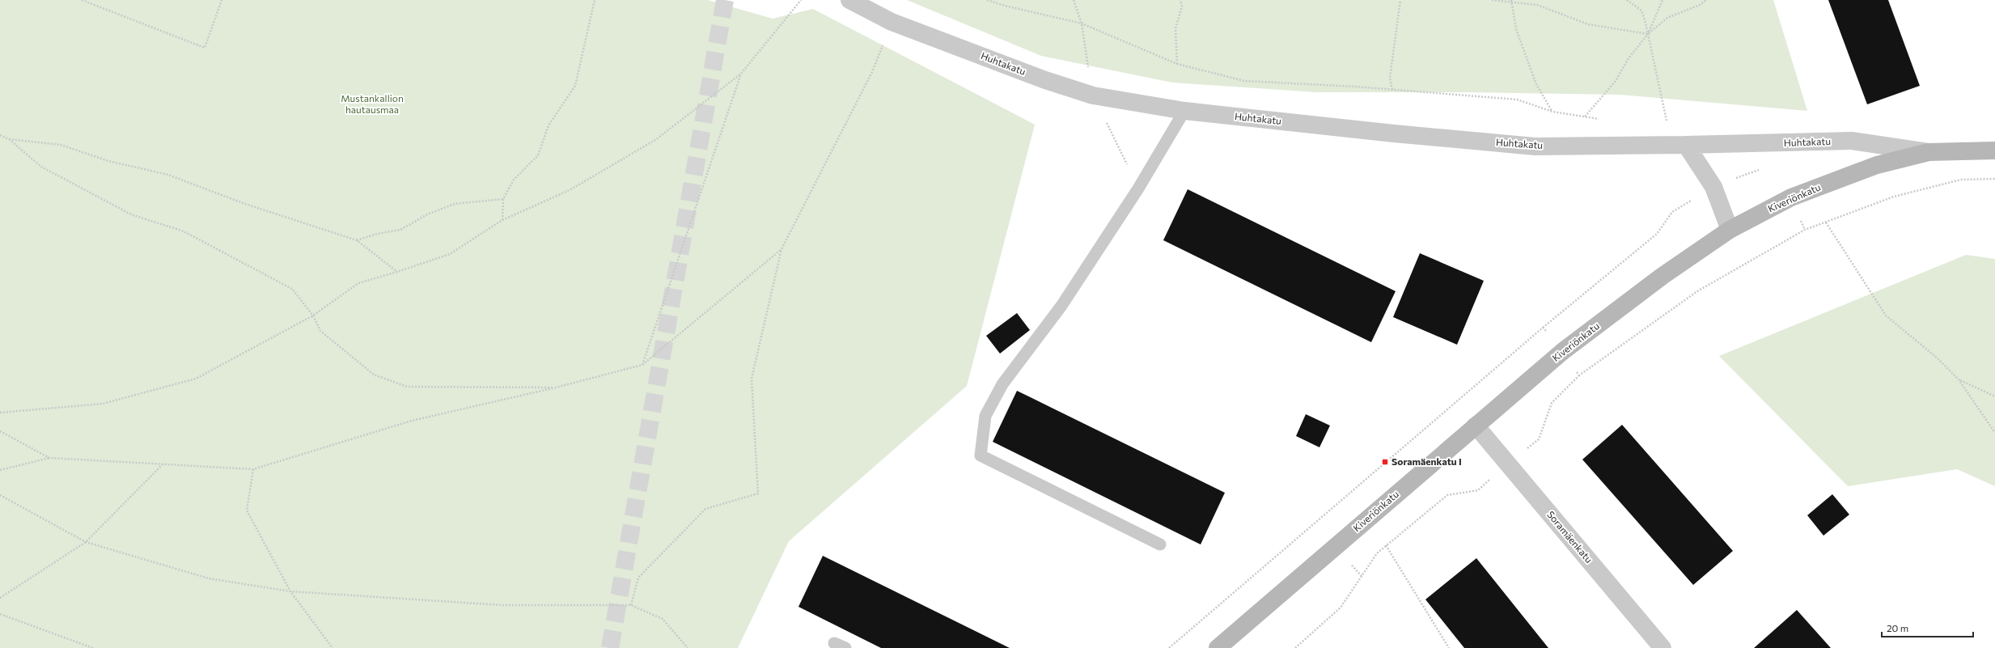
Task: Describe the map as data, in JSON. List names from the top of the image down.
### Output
{
  "streets": {
    "street": ["Huhtakatu", "Kiveriönkatu", "Soramäenkatu"]
  },
  "crossings": [
    ["Huhtakatu", "Kiveriönkatu"],
    ["Kiveriönkatu", "Soramäenkatu"]
  ],
  "parks": ["Mustankallion hautausmaa"],
  "places": {
    "transit": ["Soramäenkatu I"]
  },
  "scale_bar": "20 m"
}
